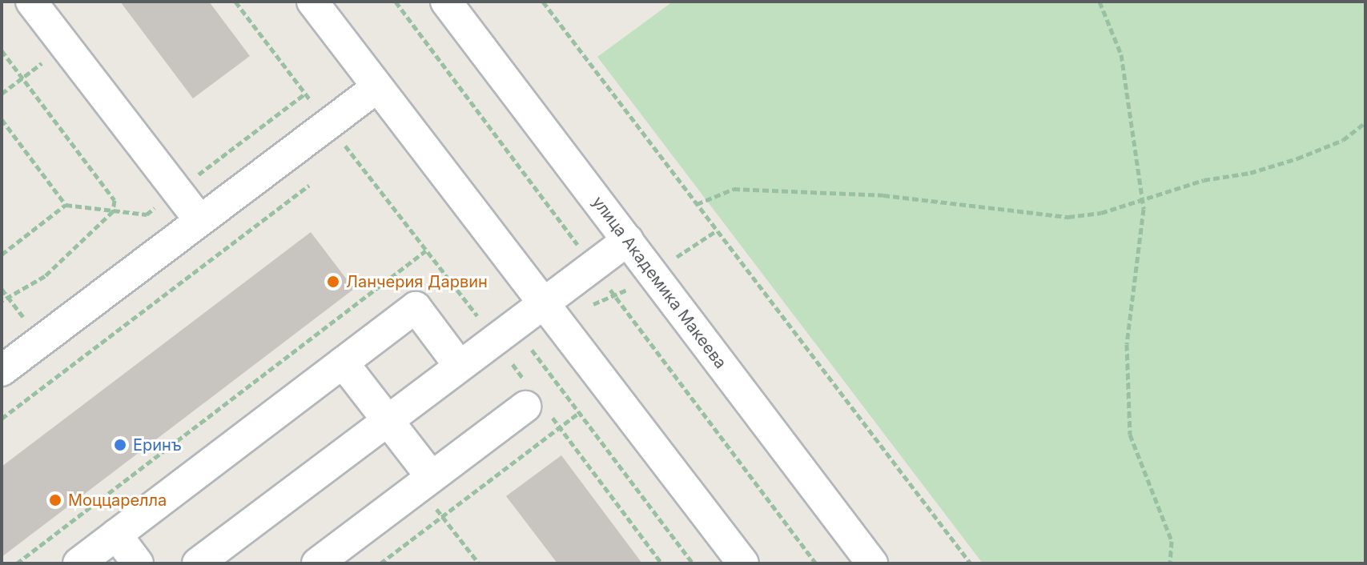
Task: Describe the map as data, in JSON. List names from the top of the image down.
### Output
{
  "streets": {
    "street": ["улица Академика Макеева"]
  },
  "places": ["Ланчерия Дарвин", "Еринъ", "Моццарелла"]
}
